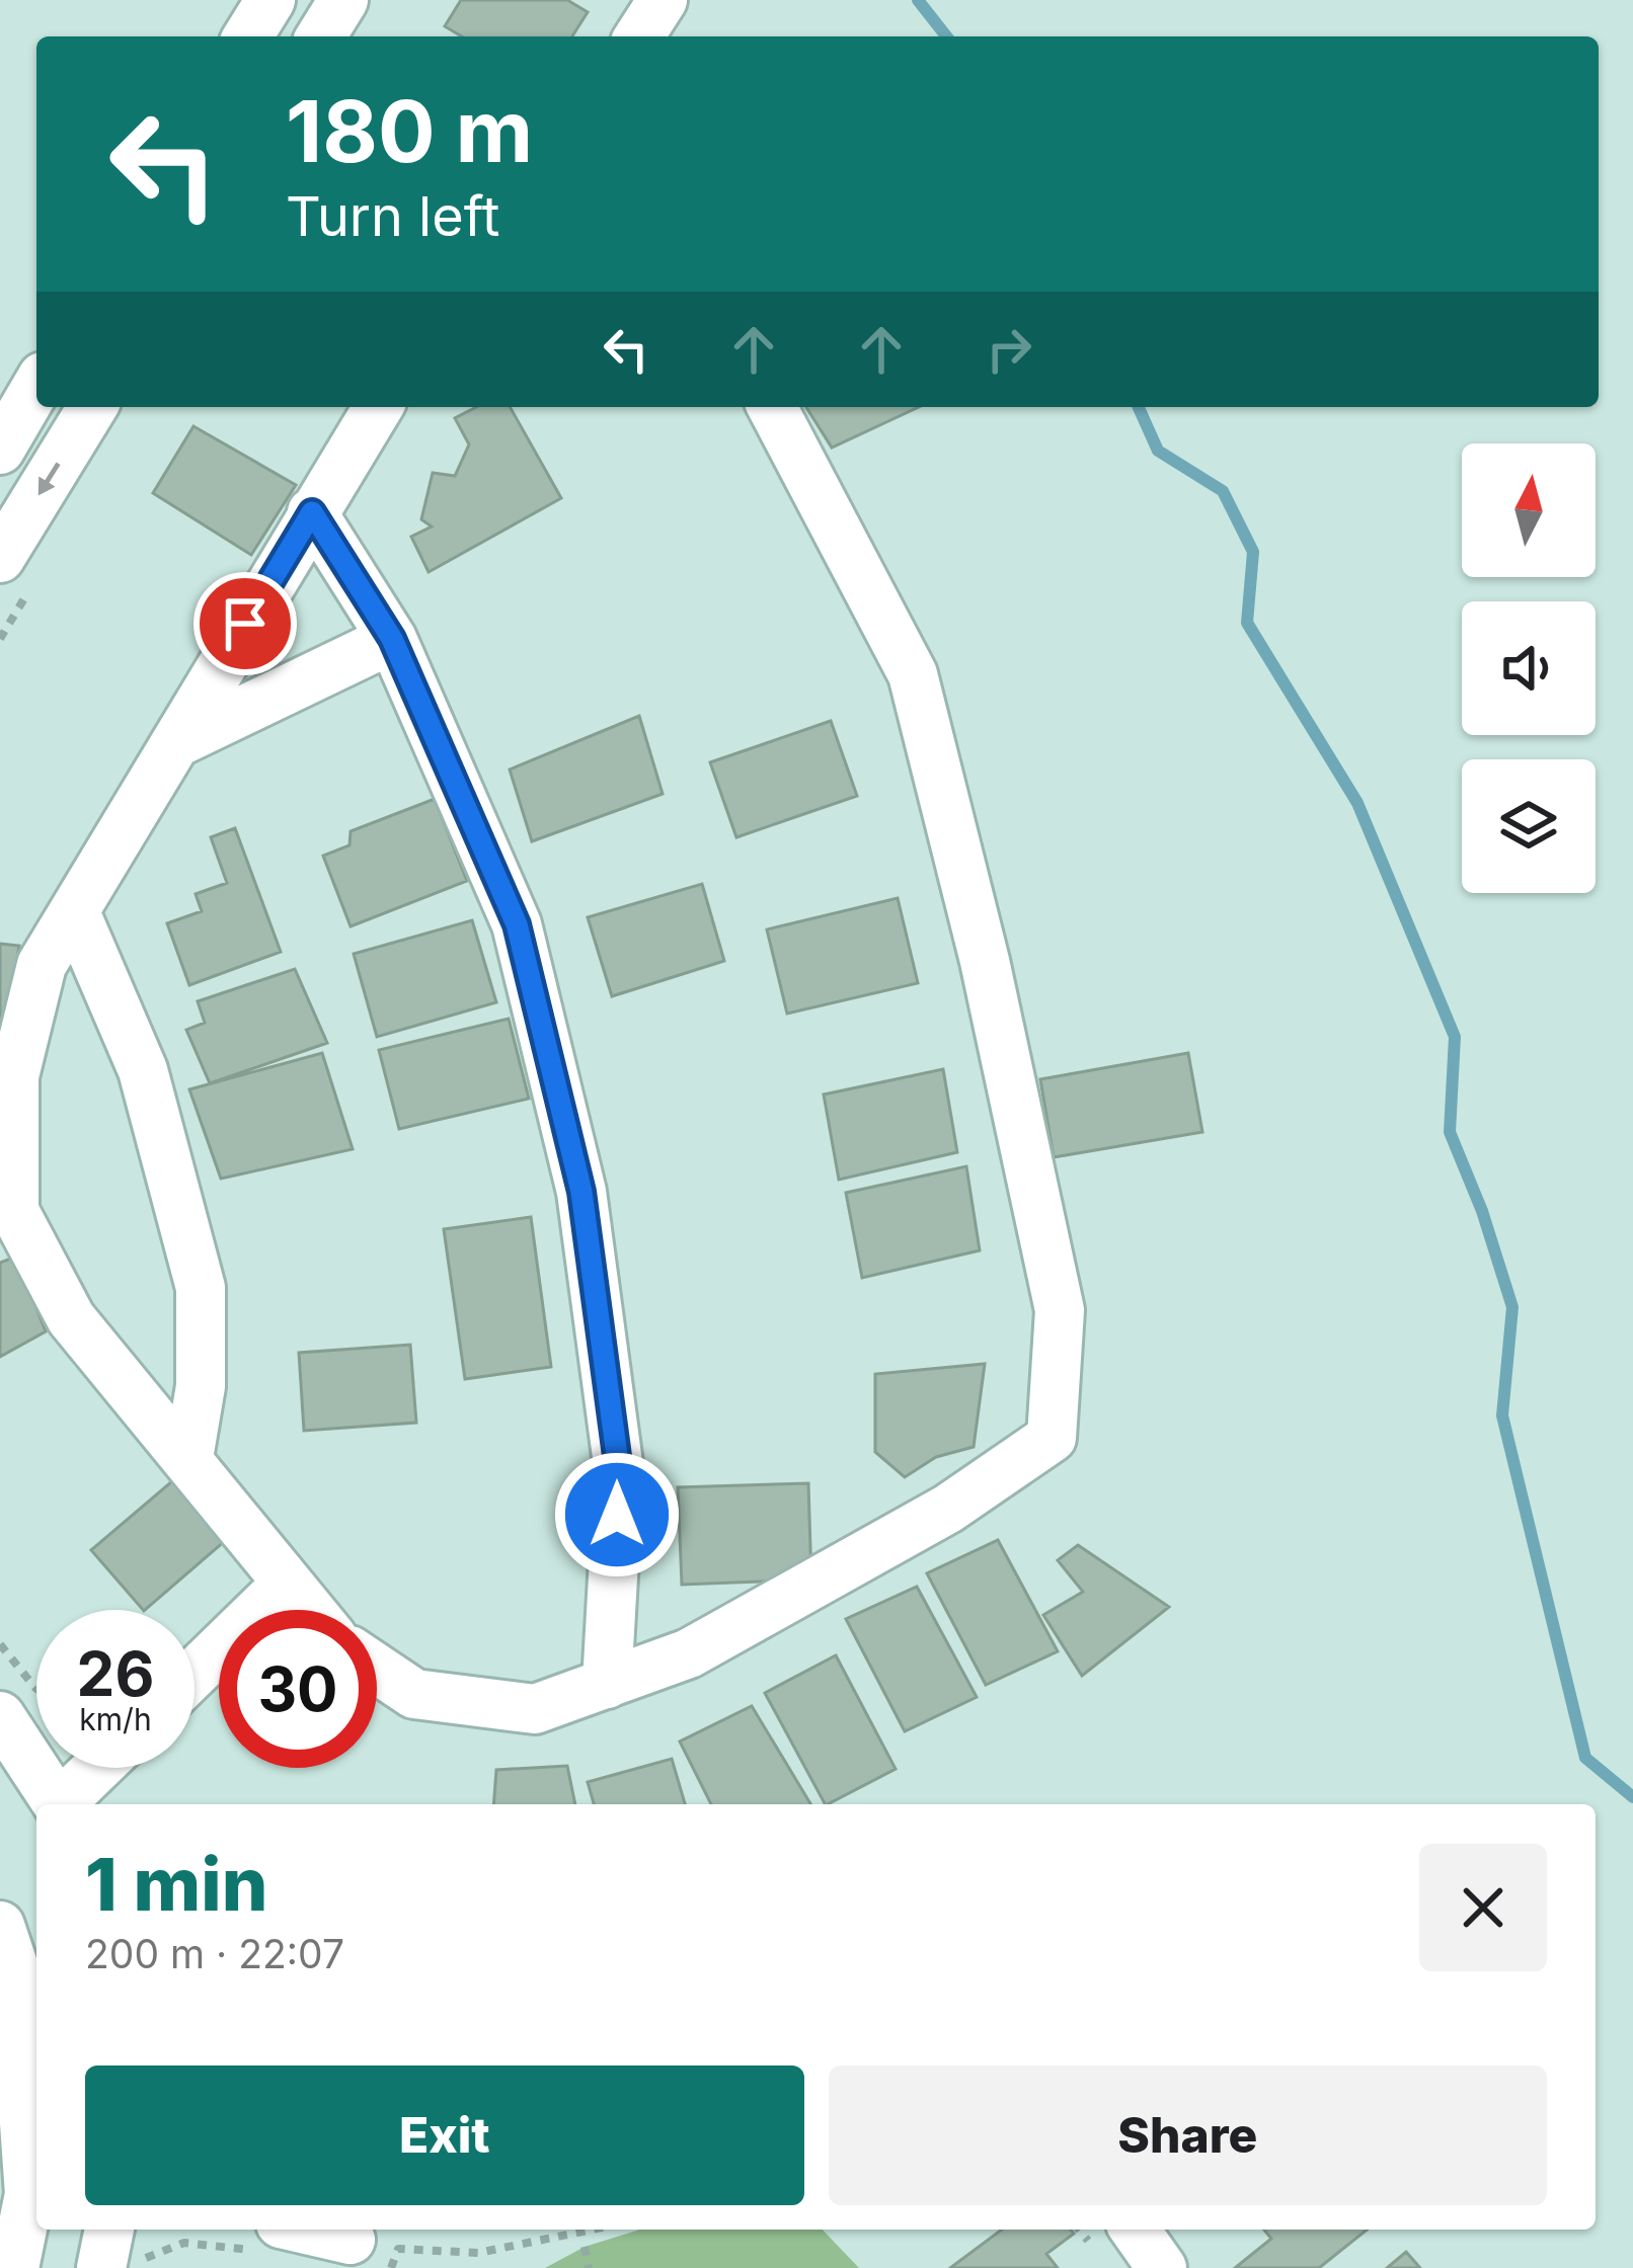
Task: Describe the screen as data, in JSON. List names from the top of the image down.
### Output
{
  "north": "top",
  "page": {
    "turn": ["180 m", "Turn left"],
    "speed": "26 km/h",
    "limit": "30",
    "heading": ["1 min", "200 m · 22:07"],
    "buttons": ["Exit", "Share"]
  }
}
